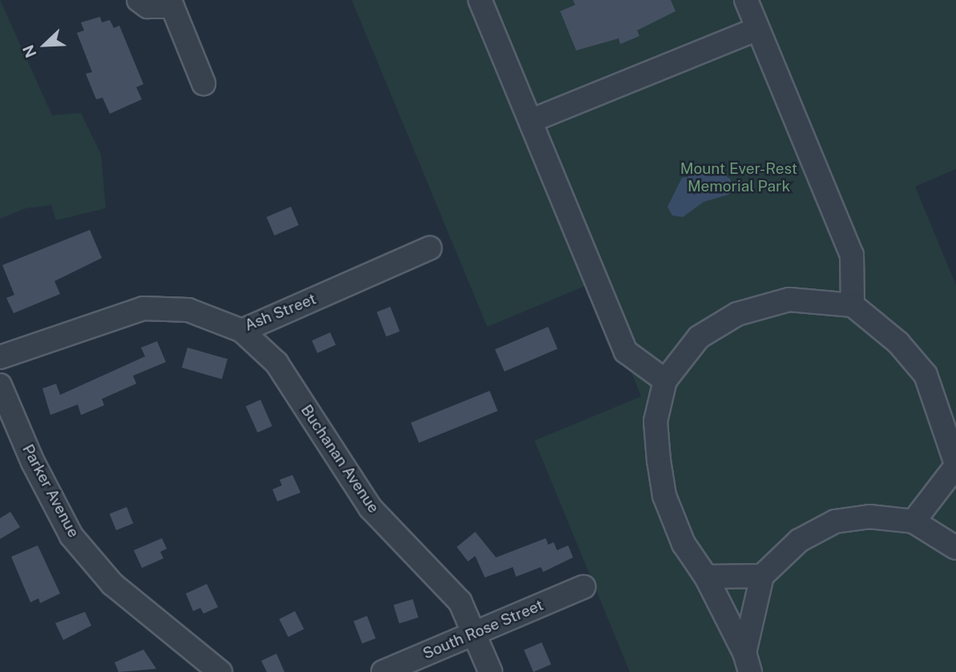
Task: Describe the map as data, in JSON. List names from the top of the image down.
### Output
{
  "streets": {
    "street": [
      "Ash Street",
      "Buchanan Avenue",
      "Parker Avenue",
      "South Rose Street"
    ]
  },
  "crossings": [
    ["Ash Street", "Buchanan Avenue"],
    ["Buchanan Avenue", "South Rose Street"]
  ],
  "parks": ["Mount Ever-Rest Memorial Park"],
  "north": "bottom left"
}
